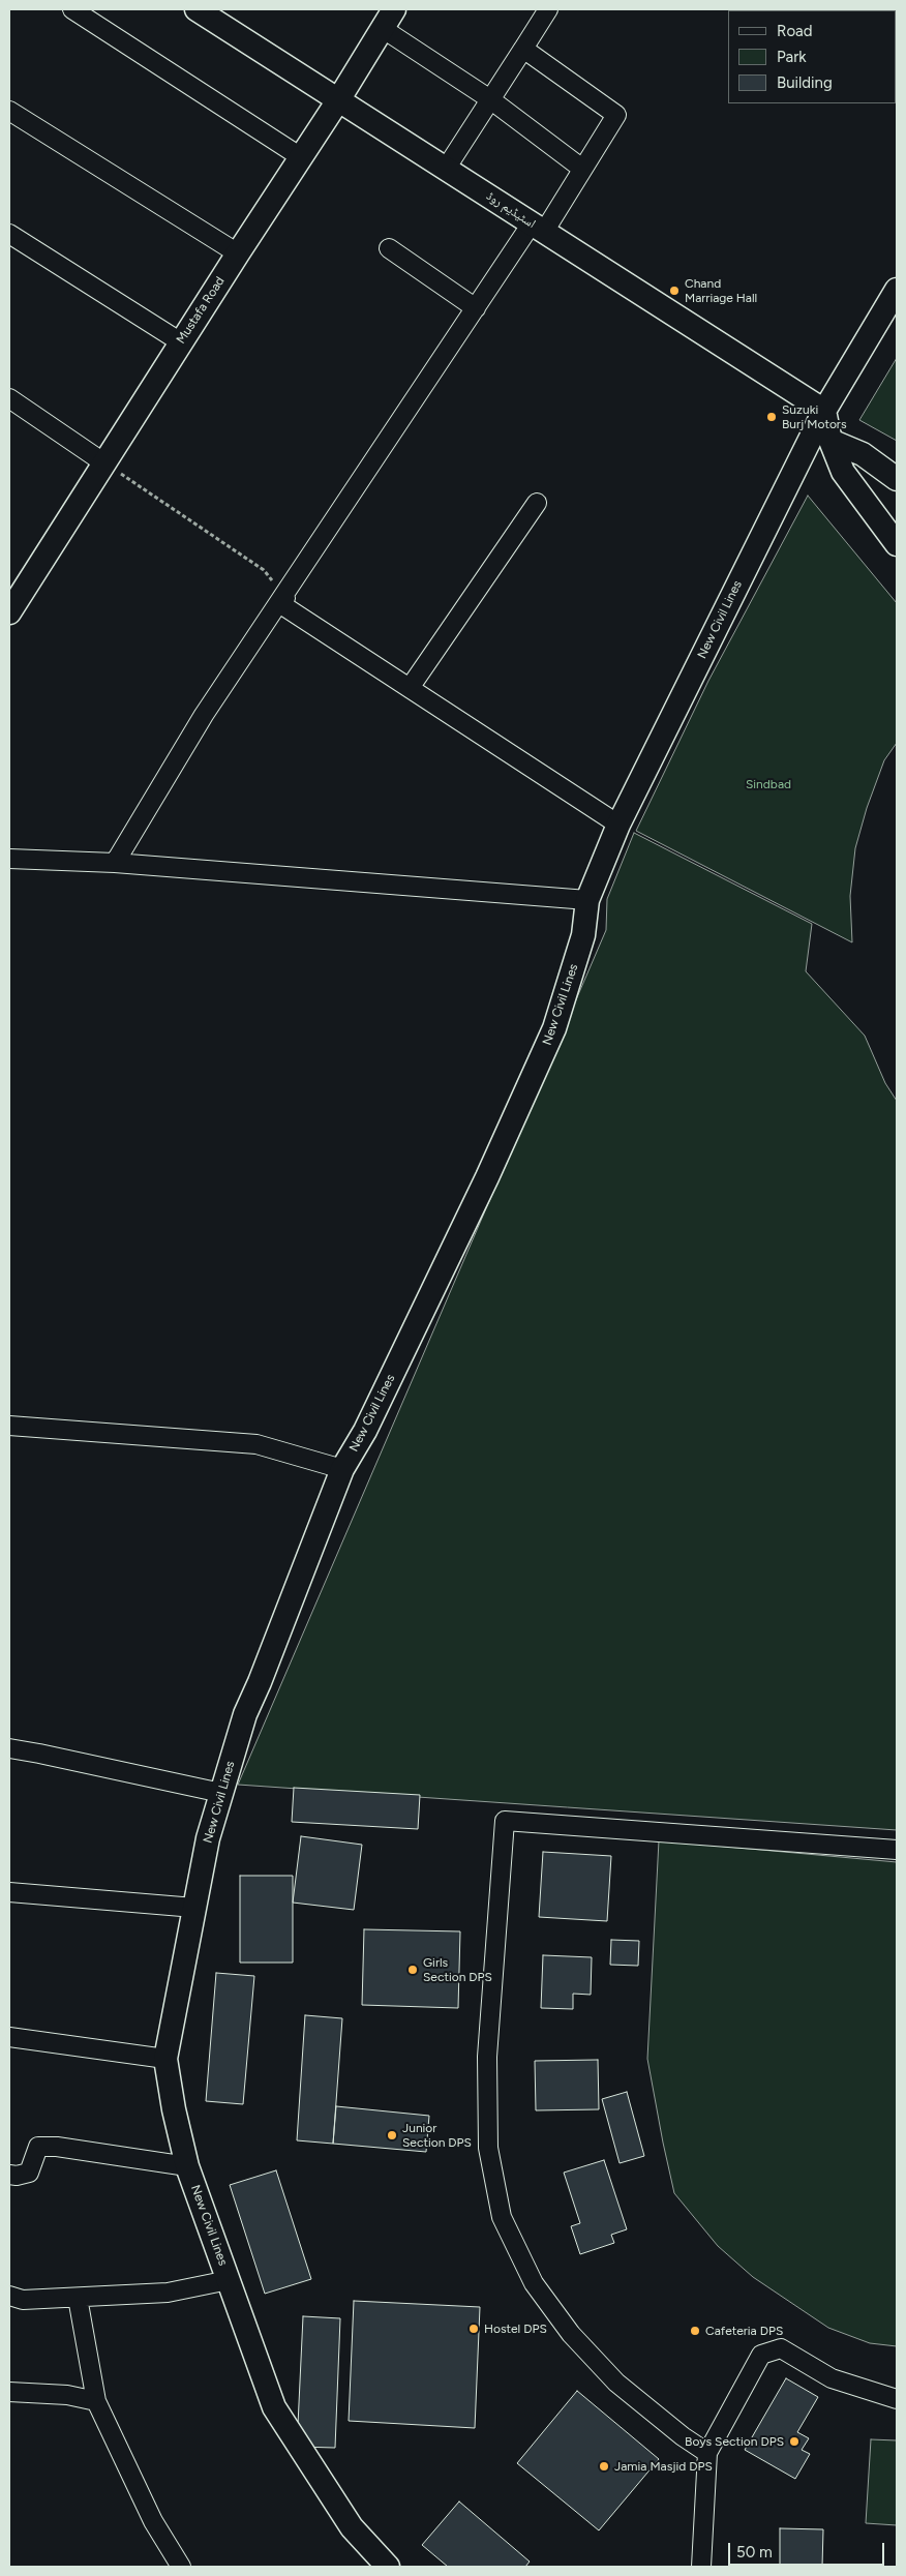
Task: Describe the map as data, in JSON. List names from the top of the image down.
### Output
{
  "streets": {
    "street": ["اسٹیڈیم روڈ", "Mustafa Road", "New Civil Lines"]
  },
  "crossings": [
    ["اسٹیڈیم روڈ", "Mustafa Road"],
    ["اسٹیڈیم روڈ", "New Civil Lines"]
  ],
  "parks": ["Sindbad"],
  "places": [
    "Chand Marriage Hall",
    "Suzuki Burj Motors",
    "Girls Section DPS",
    "Junior Section DPS",
    "Hostel DPS",
    "Cafeteria DPS",
    "Boys Section DPS",
    "Jamia Masjid DPS"
  ],
  "legend": ["Road", "Park", "Building"],
  "scale_bar": "50 m"
}
